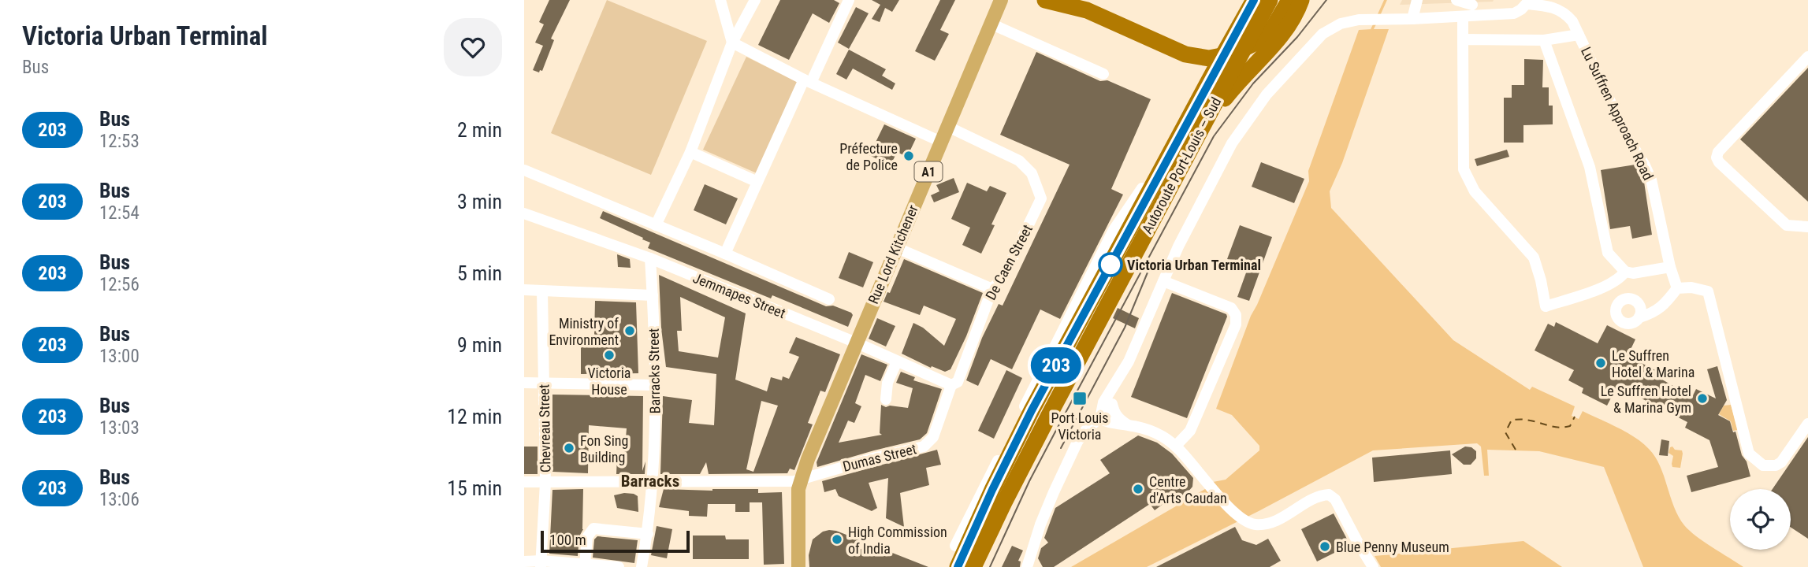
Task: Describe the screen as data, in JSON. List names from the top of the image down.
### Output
{
  "streets": {
    "highway": ["Autoroute Port-Louis – Sud"],
    "main road": ["A1", "Rue Lord Kitchener"],
    "street": [
      "Lu Suffren Approach Road",
      "De Caen Street",
      "Jemmapes Street",
      "Barracks Street",
      "Chevreau Street",
      "Dumas Street"
    ]
  },
  "crossings": [
    ["A1", "Rue Lord Kitchener"],
    ["A1", "Dumas Street"],
    ["Rue Lord Kitchener", "De Caen Street"],
    ["Rue Lord Kitchener", "Jemmapes Street"],
    ["Rue Lord Kitchener", "Dumas Street"],
    ["De Caen Street", "Jemmapes Street"],
    ["De Caen Street", "Dumas Street"],
    ["Jemmapes Street", "Barracks Street"],
    ["Jemmapes Street", "Dumas Street"],
    ["Barracks Street", "Dumas Street"],
    ["Chevreau Street", "Dumas Street"]
  ],
  "districts": ["Barracks"],
  "places": {
    "other": [
      "Préfecture de Police",
      "Victoria Urban Terminal",
      "Ministry of Environment",
      "Victoria House",
      "Le Suffren Hotel & Marina",
      "Le Suffren Hotel & Marina Gym",
      "Fon Sing Building",
      "Centre d'Arts Caudan",
      "High Commission of India",
      "Blue Penny Museum"
    ],
    "transit": ["Port Louis Victoria"]
  },
  "lines": ["bus line 203"],
  "scale_bar": "100 m",
  "page": {
    "heading": ["Victoria Urban Terminal", "Bus"],
    "on_map": "203",
    "list": [
      {
        "mark": "203",
        "name": "Bus",
        "note": "12:53",
        "value": "2 min"
      },
      {
        "mark": "203",
        "name": "Bus",
        "note": "12:54",
        "value": "3 min"
      },
      {
        "mark": "203",
        "name": "Bus",
        "note": "12:56",
        "value": "5 min"
      },
      {
        "mark": "203",
        "name": "Bus",
        "note": "13:00",
        "value": "9 min"
      },
      {
        "mark": "203",
        "name": "Bus",
        "note": "13:03",
        "value": "12 min"
      },
      {
        "mark": "203",
        "name": "Bus",
        "note": "13:06",
        "value": "15 min"
      }
    ],
    "scale": "100 m"
  }
}
